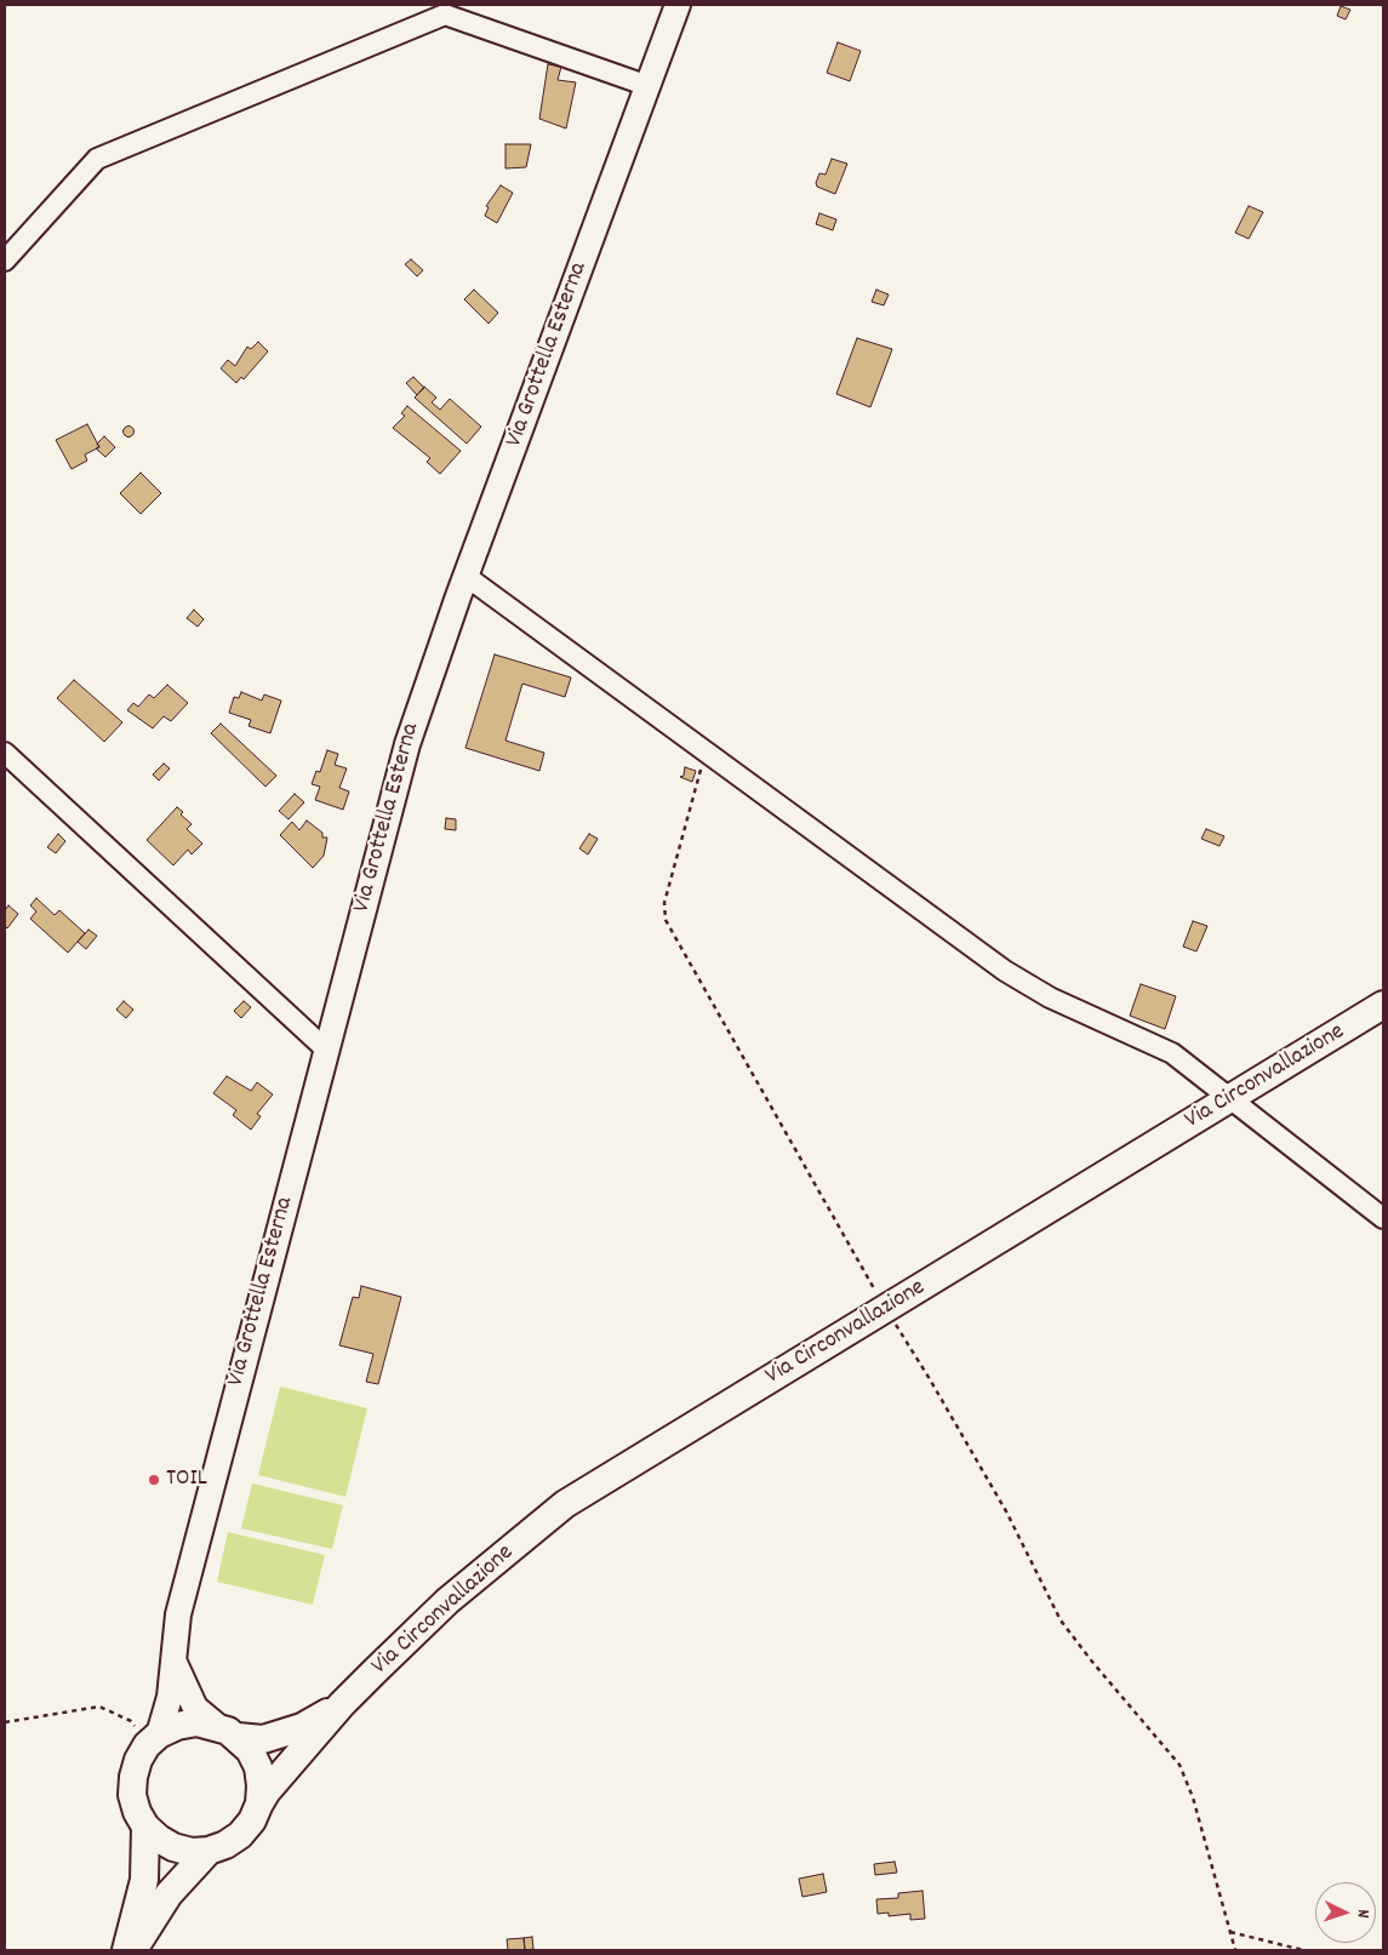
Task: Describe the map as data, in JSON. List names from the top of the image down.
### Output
{
  "streets": {
    "main road": ["Via Circonvallazione"],
    "street": ["Via Grottella Esterna"]
  },
  "places": ["TOIL"],
  "north": "right"
}
